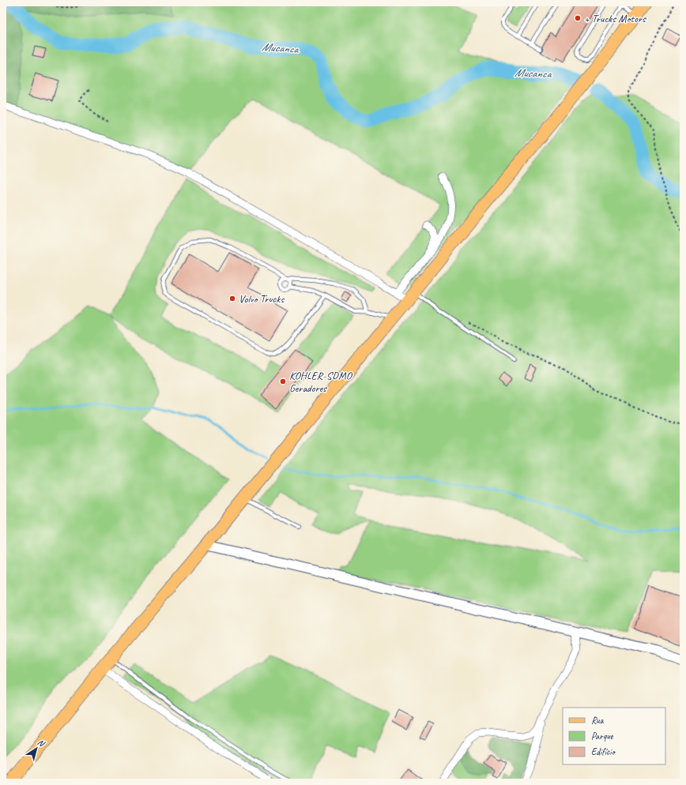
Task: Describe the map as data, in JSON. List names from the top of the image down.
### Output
{
  "water": ["Mucanca"],
  "places": ["+ Trucks Motors", "Volvo Trucks", "KOHLER-SDMO Geradores"],
  "legend": ["Rua", "Parque", "Edifício"],
  "north": "top right"
}
